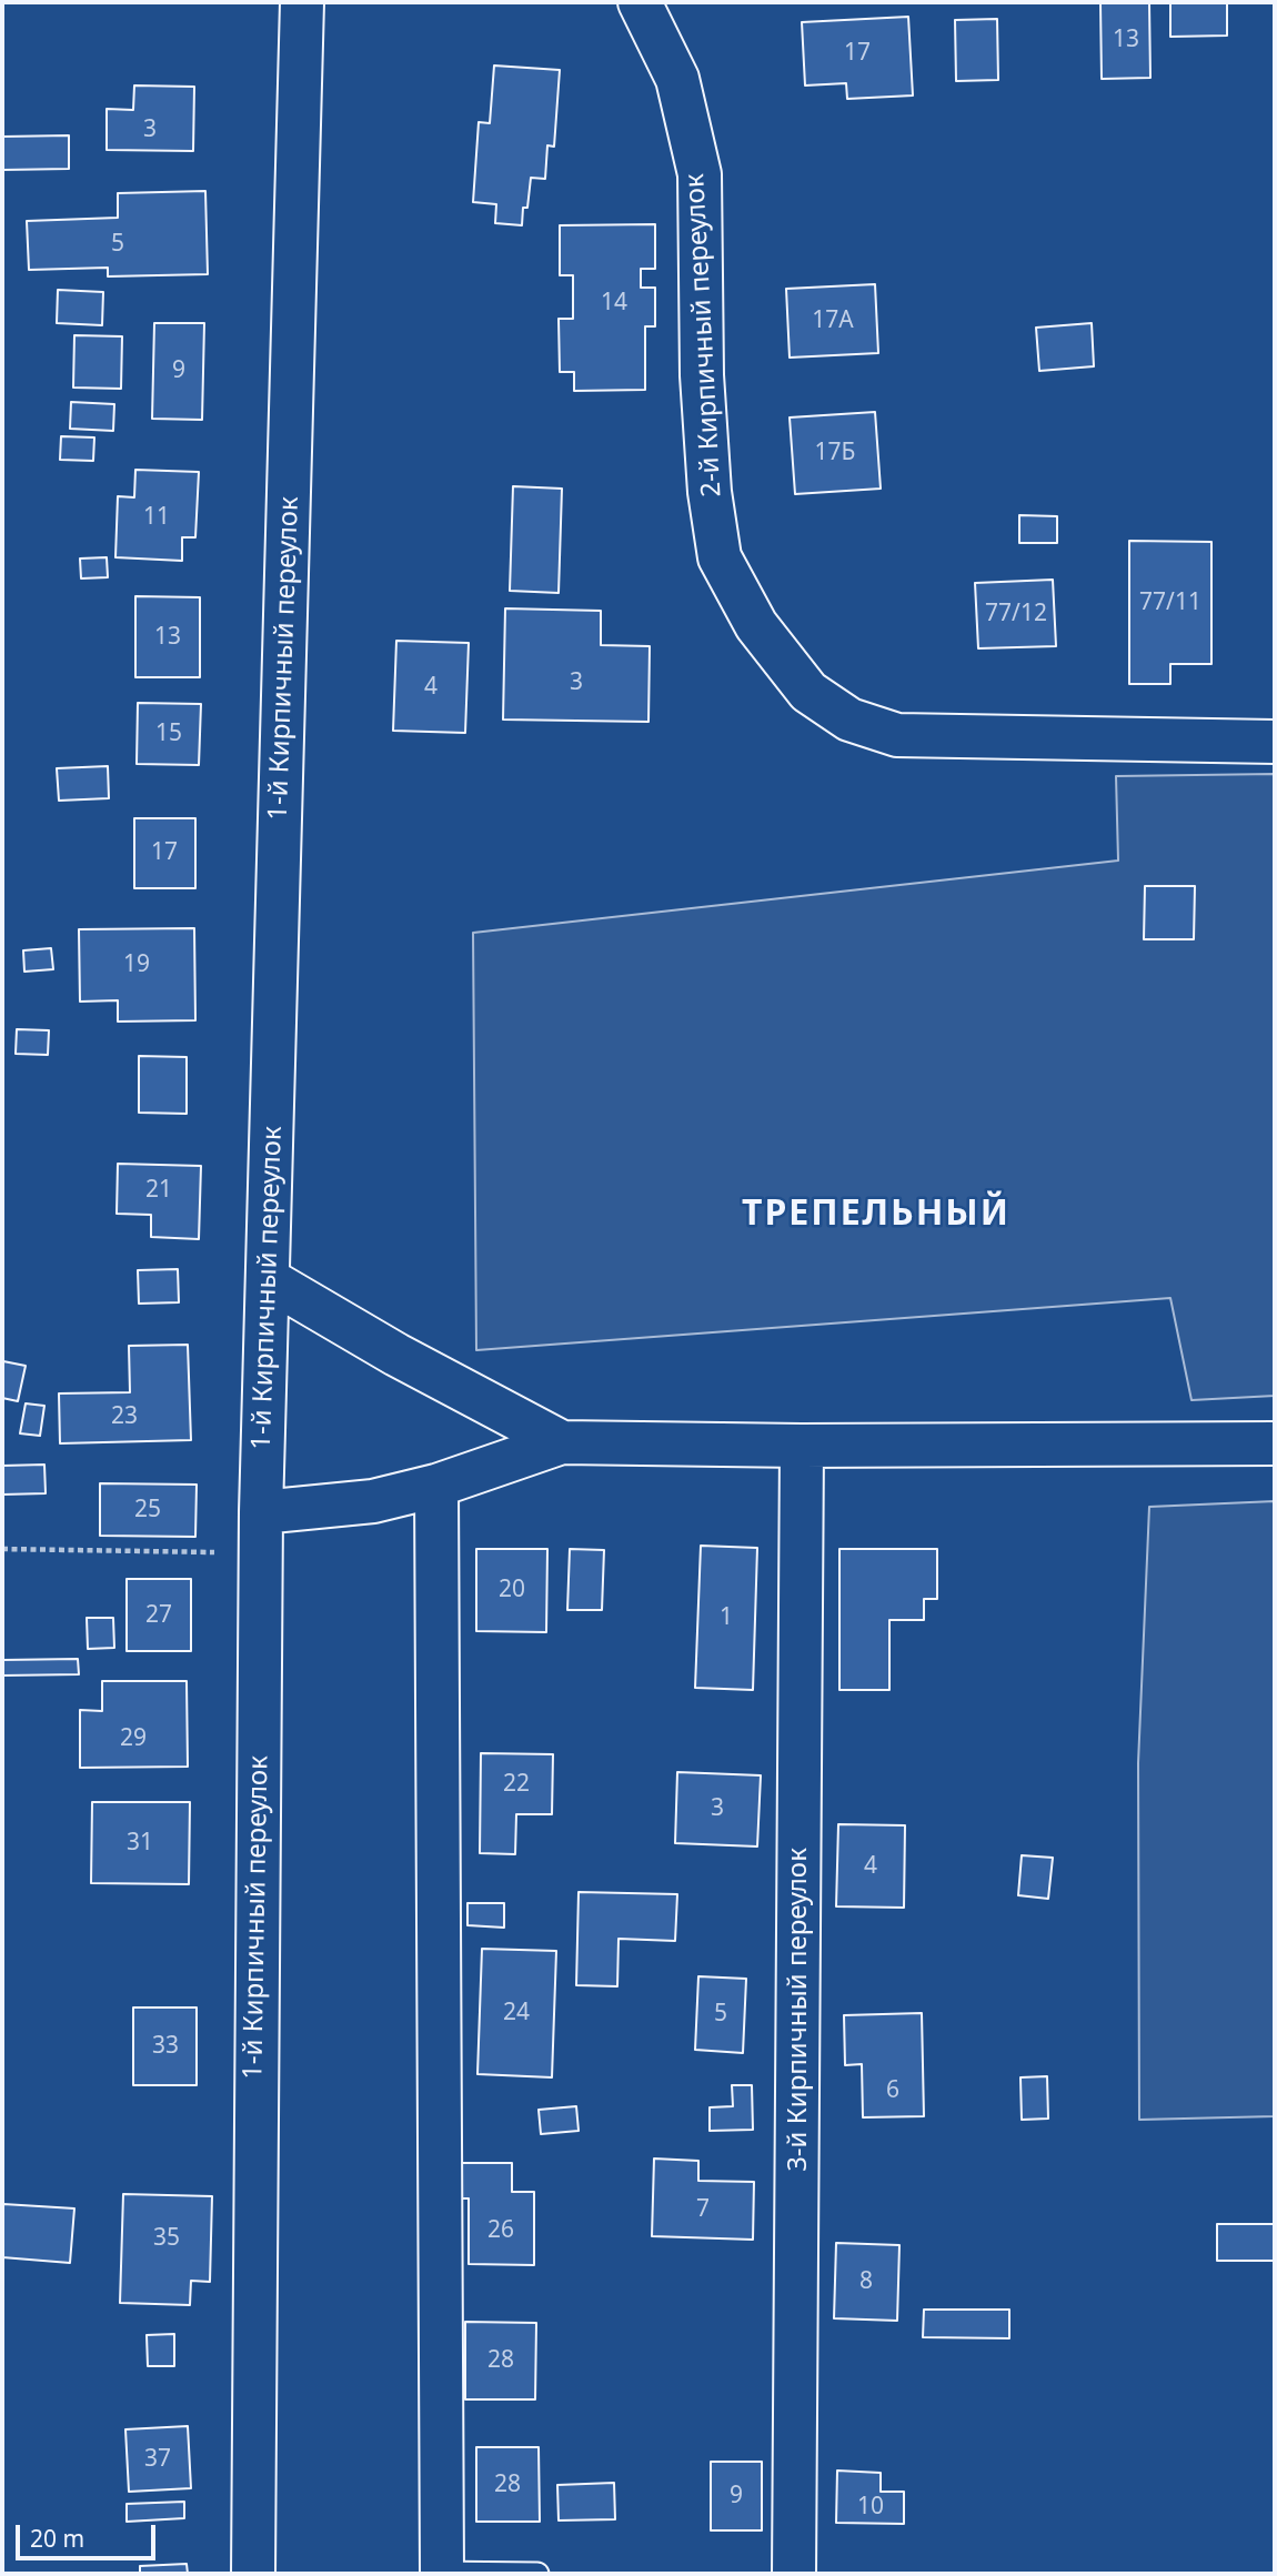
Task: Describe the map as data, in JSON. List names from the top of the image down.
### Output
{
  "streets": {
    "street": ["2-й Кирпичный переулок", "1-й Кирпичный переулок", "3-й Кирпичный переулок"]
  },
  "districts": ["ТРЕПЕЛЬНЫЙ"],
  "house_numbers": [
    "13",
    "17",
    "3",
    "5",
    "14",
    "17А",
    "9",
    "17Б",
    "11",
    "77/11",
    "77/12",
    "13",
    "3",
    "4",
    "15",
    "17",
    "19",
    "21",
    "23",
    "25",
    "20",
    "27",
    "1",
    "29",
    "22",
    "3",
    "31",
    "4",
    "24",
    "5",
    "33",
    "6",
    "7",
    "26",
    "35",
    "8",
    "28",
    "37",
    "28",
    "9",
    "10"
  ],
  "scale_bar": "20 m"
}
